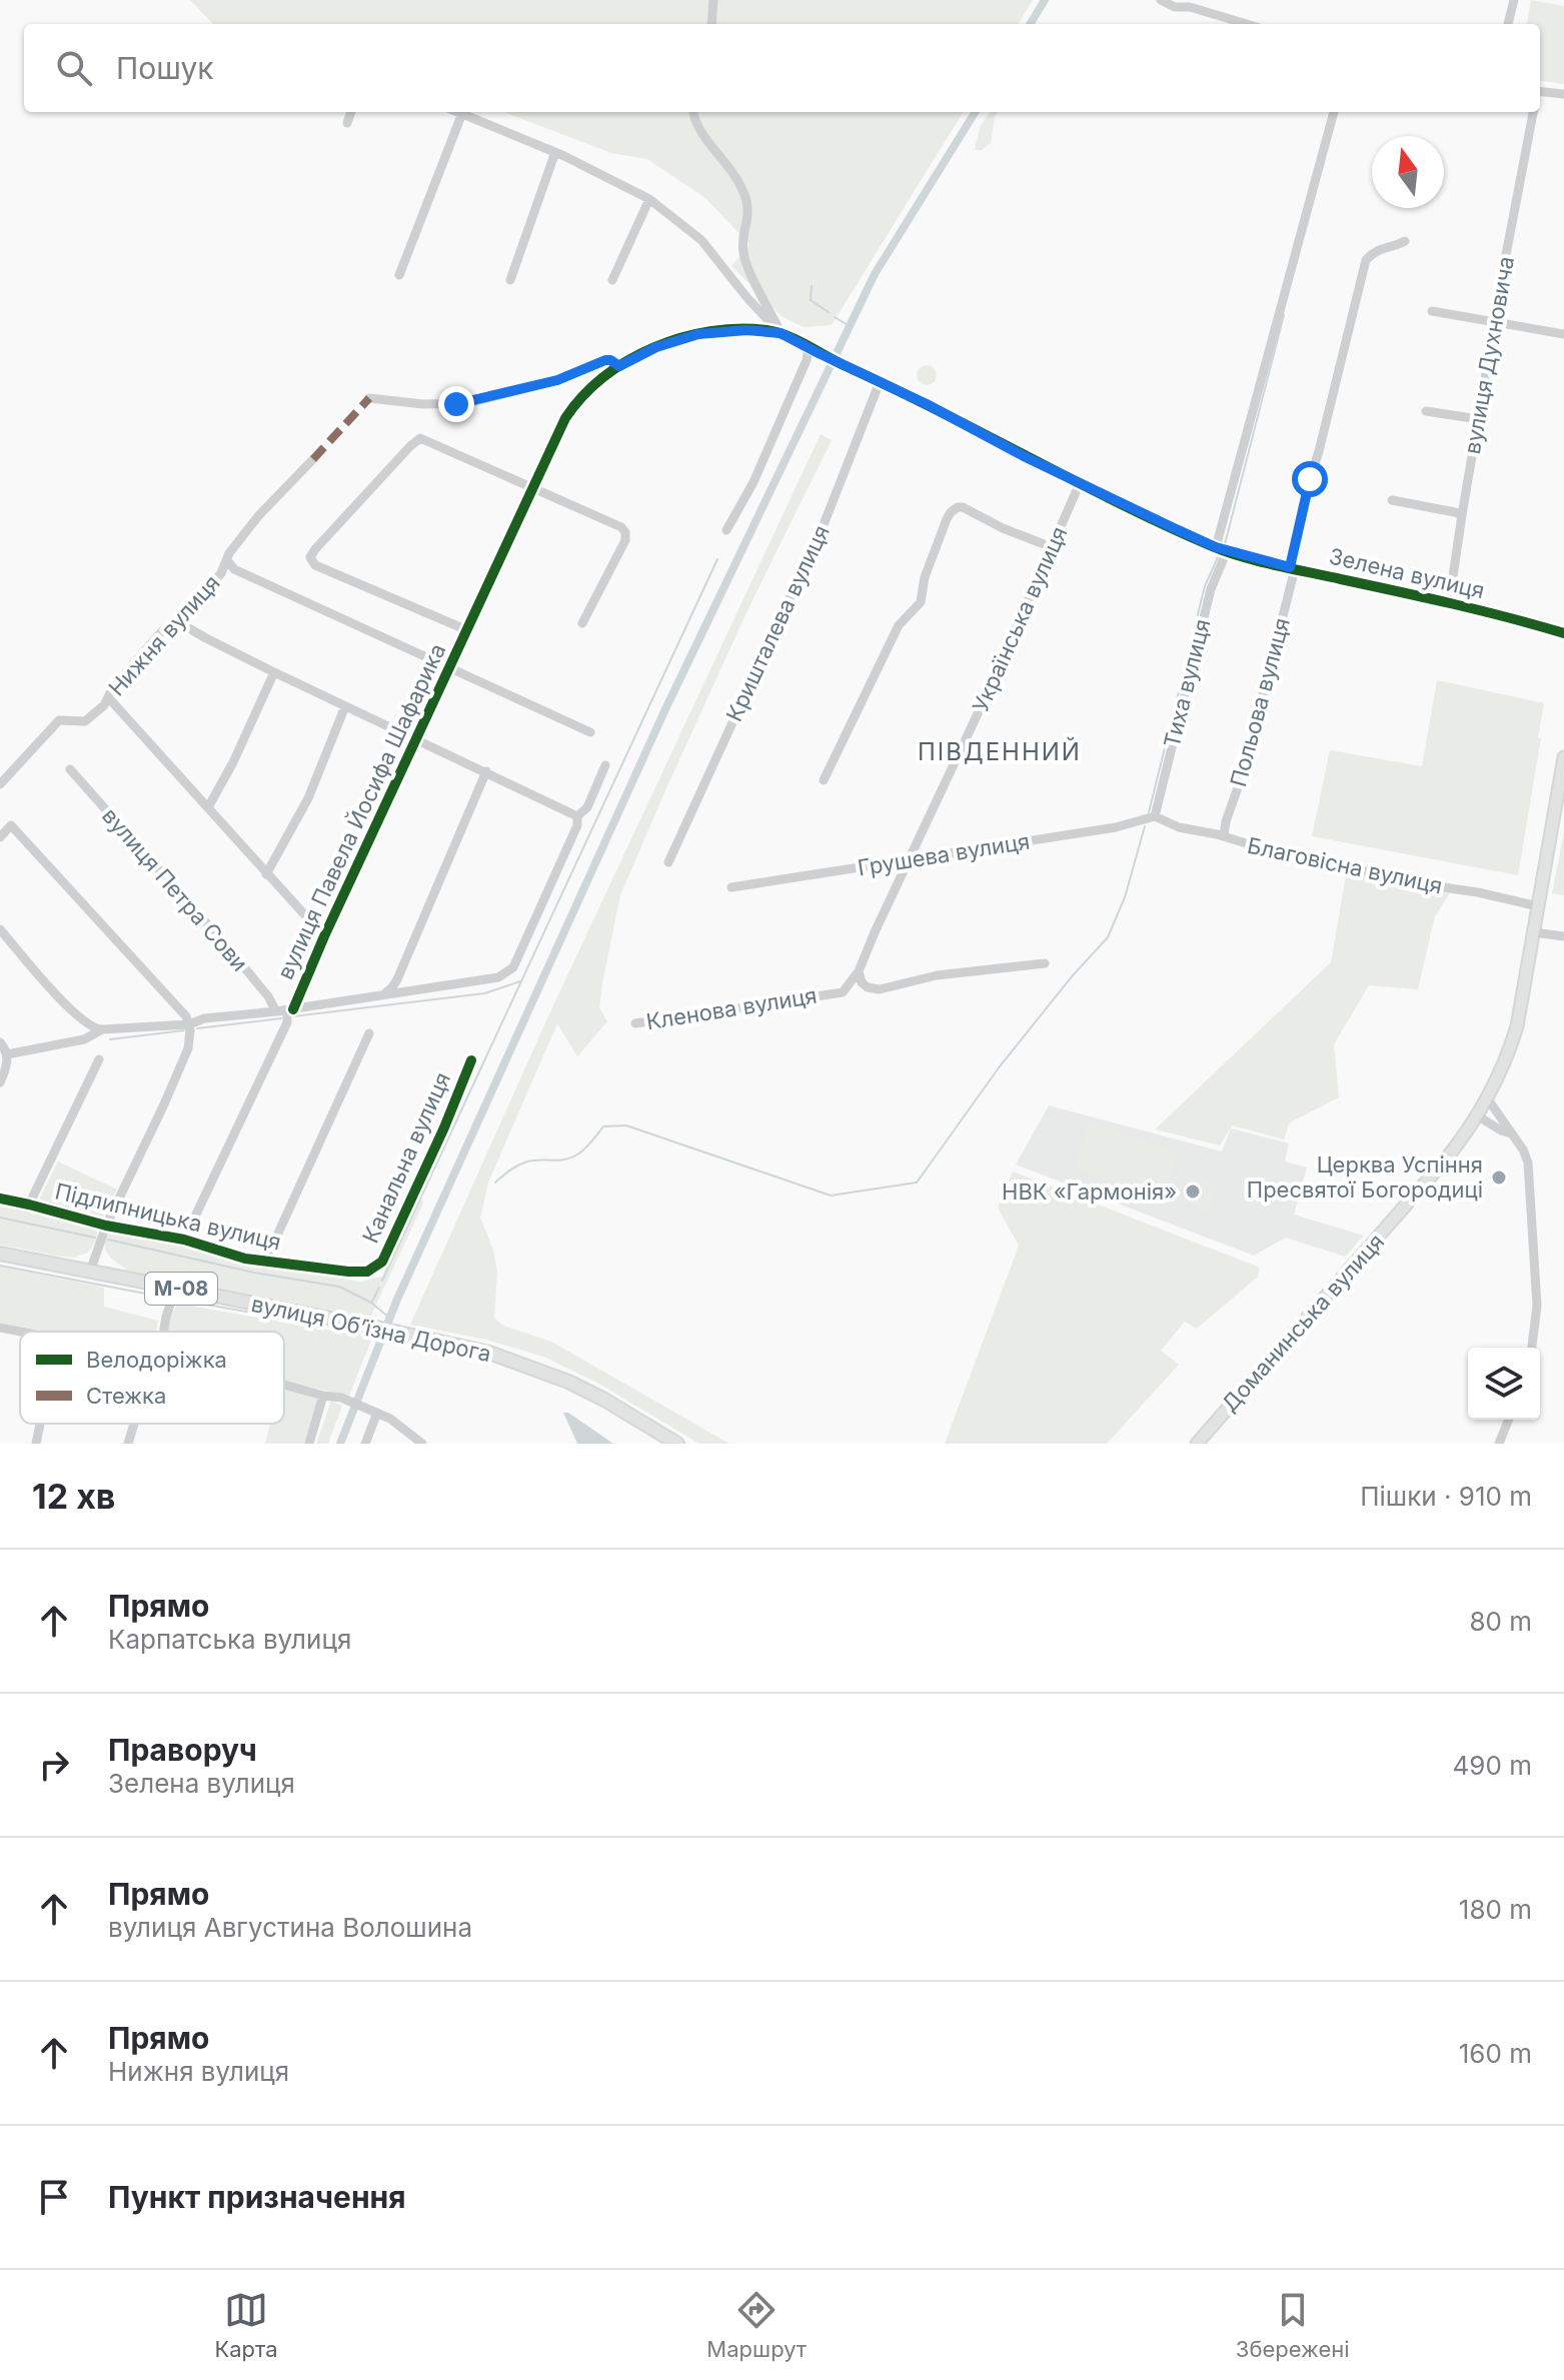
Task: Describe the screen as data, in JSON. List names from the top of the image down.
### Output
{
  "streets": {
    "highway": ["М-08", "вулиця Обʼїзна Дорога"],
    "main road": ["Доманинська вулиця"],
    "street": [
      "вулиця Духновича",
      "Зелена вулиця",
      "Українська вулиця",
      "Кришталева вулиця",
      "Нижня вулиця",
      "Тиха вулиця",
      "Польова вулиця",
      "вулиця Павела Йосифа Шафарика",
      "Грушева вулиця",
      "Благовісна вулиця",
      "вулиця Петра Сови",
      "Кленова вулиця",
      "Канальна вулиця",
      "Підлипницька вулиця"
    ]
  },
  "crossings": [
    ["вулиця Духновича", "Зелена вулиця"],
    ["Зелена вулиця", "Українська вулиця"],
    ["Зелена вулиця", "Кришталева вулиця"],
    ["Зелена вулиця", "Тиха вулиця"],
    ["Зелена вулиця", "Польова вулиця"],
    ["Українська вулиця", "Грушева вулиця"],
    ["Українська вулиця", "Кленова вулиця"],
    ["Тиха вулиця", "Грушева вулиця"],
    ["Тиха вулиця", "Благовісна вулиця"],
    ["Польова вулиця", "Благовісна вулиця"],
    ["вулиця Павела Йосифа Шафарика", "вулиця Петра Сови"],
    ["вулиця Павела Йосифа Шафарика", "Підлипницька вулиця"],
    ["Грушева вулиця", "Благовісна вулиця"],
    ["Благовісна вулиця", "Доманинська вулиця"],
    ["Канальна вулиця", "Підлипницька вулиця"]
  ],
  "districts": ["ПІВДЕННИЙ"],
  "places": ["Церква Успіння Пресвятої Богородиці", "НВК «Гармонія»"],
  "legend": ["Велодоріжка", "Стежка"],
  "north": "top",
  "page": {
    "search": "Пошук",
    "heading": ["12 хв", "Пішки · 910 m"],
    "list": [
      ["Прямо", "Карпатська вулиця", "80 m"],
      ["Праворуч", "Зелена вулиця", "490 m"],
      ["Прямо", "вулиця Августина Волошина", "180 m"],
      ["Прямо", "Нижня вулиця", "160 m"],
      "Пункт призначення"
    ],
    "nav": ["Карта", "Маршрут", "Збережені"]
  }
}
